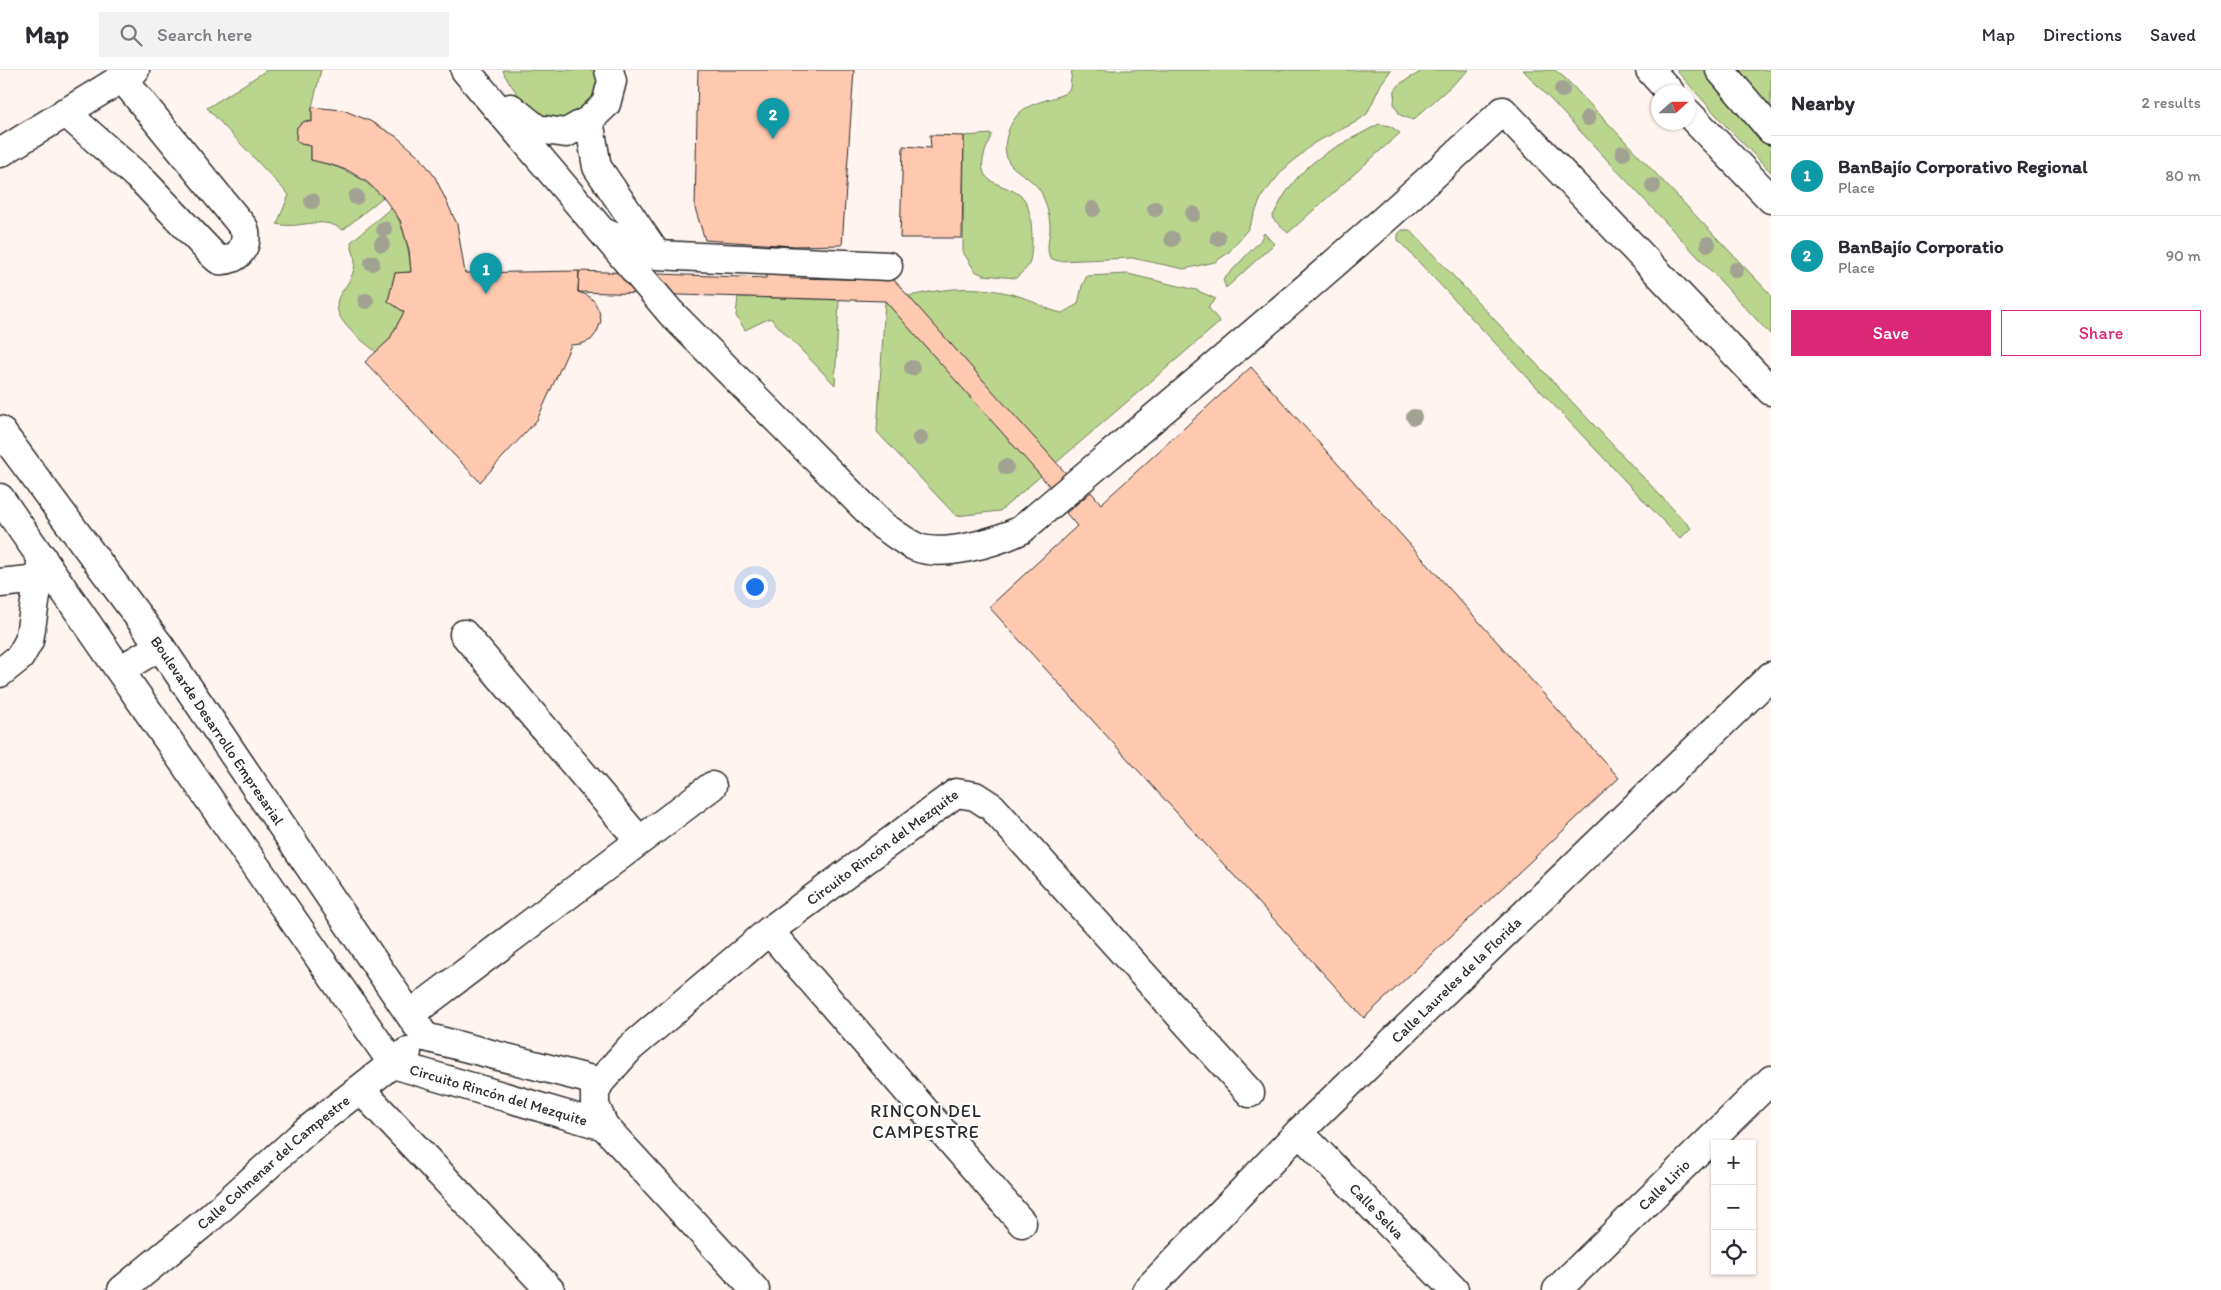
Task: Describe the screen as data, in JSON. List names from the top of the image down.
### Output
{
  "streets": {
    "street": [
      "Boulevarde Desarrollo Empresarial",
      "Circuito Rincón del Mezquite",
      "Calle Laureles de la Florida",
      "Calle Colmenar del Campestre",
      "Calle Lirio",
      "Calle Selva"
    ]
  },
  "crossings": [
    ["Boulevarde Desarrollo Empresarial", "Calle Colmenar del Campestre"],
    ["Circuito Rincón del Mezquite", "Calle Colmenar del Campestre"],
    ["Calle Laureles de la Florida", "Calle Selva"]
  ],
  "districts": ["RINCON DEL CAMPESTRE"],
  "north": "right",
  "page": {
    "header": "Map",
    "search": "Search here",
    "nav": ["Map", "Directions", "Saved"],
    "heading": ["Nearby", "2 results"],
    "pins": ["2", "1"],
    "list": [
      {
        "mark": "1",
        "name": "BanBajío Corporativo Regional",
        "note": "Place",
        "value": "80 m"
      },
      {
        "mark": "2",
        "name": "BanBajío Corporatio",
        "note": "Place",
        "value": "90 m"
      }
    ],
    "buttons": ["Save", "Share"],
    "map_buttons": ["+", "−"]
  }
}
